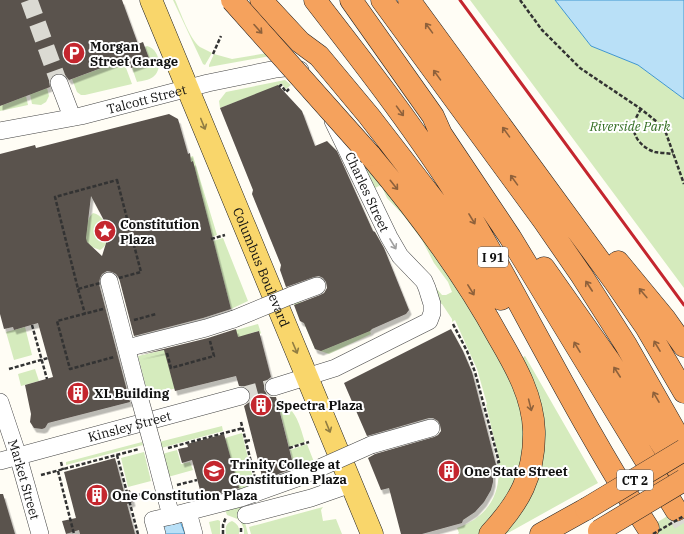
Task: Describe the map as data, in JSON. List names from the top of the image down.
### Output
{
  "streets": {
    "highway": ["I 91", "CT 2"],
    "main road": ["Columbus Boulevard"],
    "street": [
      "Talcott Street",
      "Charles Street",
      "Kinsley Street",
      "Market Street"
    ]
  },
  "crossings": [
    ["Talcott Street", "Charles Street"],
    ["Talcott Street", "Columbus Boulevard"],
    ["Charles Street", "Columbus Boulevard"],
    ["Kinsley Street", "Market Street"]
  ],
  "one_way": ["Columbus Boulevard"],
  "parks": ["Riverside Park"],
  "places": {
    "parking": ["Morgan Street Garage"],
    "place": ["Constitution Plaza"],
    "building": [
      "XL Building",
      "Spectra Plaza",
      "One State Street",
      "One Constitution Plaza"
    ],
    "school or university": ["Trinity College at Constitution Plaza"]
  }
}
